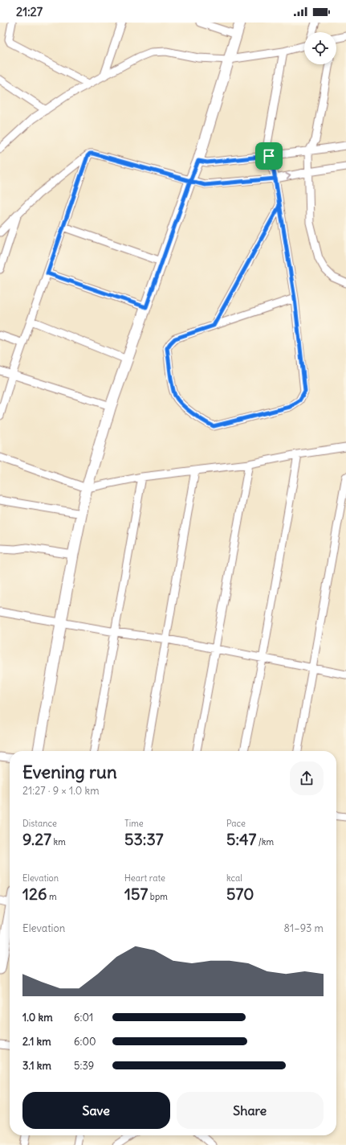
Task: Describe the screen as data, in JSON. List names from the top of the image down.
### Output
{
  "page": {
    "status": "21:27",
    "heading": ["Evening run", "21:27 · 9 × 1.0 km"],
    "stats": [
      ["Distance", "9.27 km"],
      ["Time", "53:37"],
      ["Pace", "5:47 /km"],
      ["Elevation", "126 m"],
      ["Heart rate", "157 bpm"],
      ["kcal", "570"]
    ],
    "chart": ["Elevation", "81–93 m"],
    "list": [
      {
        "name": "1.0 km",
        "note": "6:01"
      },
      {
        "name": "2.1 km",
        "note": "6:00"
      },
      {
        "name": "3.1 km",
        "note": "5:39"
      }
    ],
    "buttons": ["Save", "Share"]
  }
}
